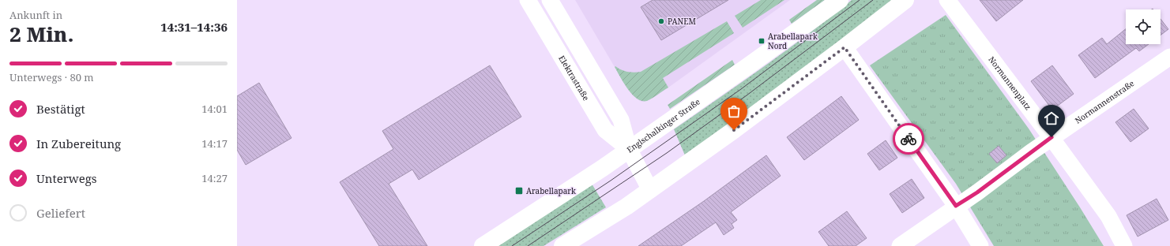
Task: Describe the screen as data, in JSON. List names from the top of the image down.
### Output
{
  "streets": {
    "main road": ["Englschalkinger Straße"],
    "street": ["Elektrastraße", "Normannenplatz", "Normannenstraße"]
  },
  "crossings": [
    ["Elektrastraße", "Englschalkinger Straße"],
    ["Normannenplatz", "Normannenstraße"]
  ],
  "places": {
    "other": ["PANEM"],
    "transit": ["Arabellapark Nord", "Arabellapark"]
  },
  "page": {
    "heading": ["2 Min.", "Ankunft in", "14:31–14:36"],
    "bar": "Unterwegs · 80 m",
    "list": [
      ["Bestätigt", "14:01"],
      ["In Zubereitung", "14:17"],
      ["Unterwegs", "14:27"],
      "Geliefert"
    ]
  }
}
